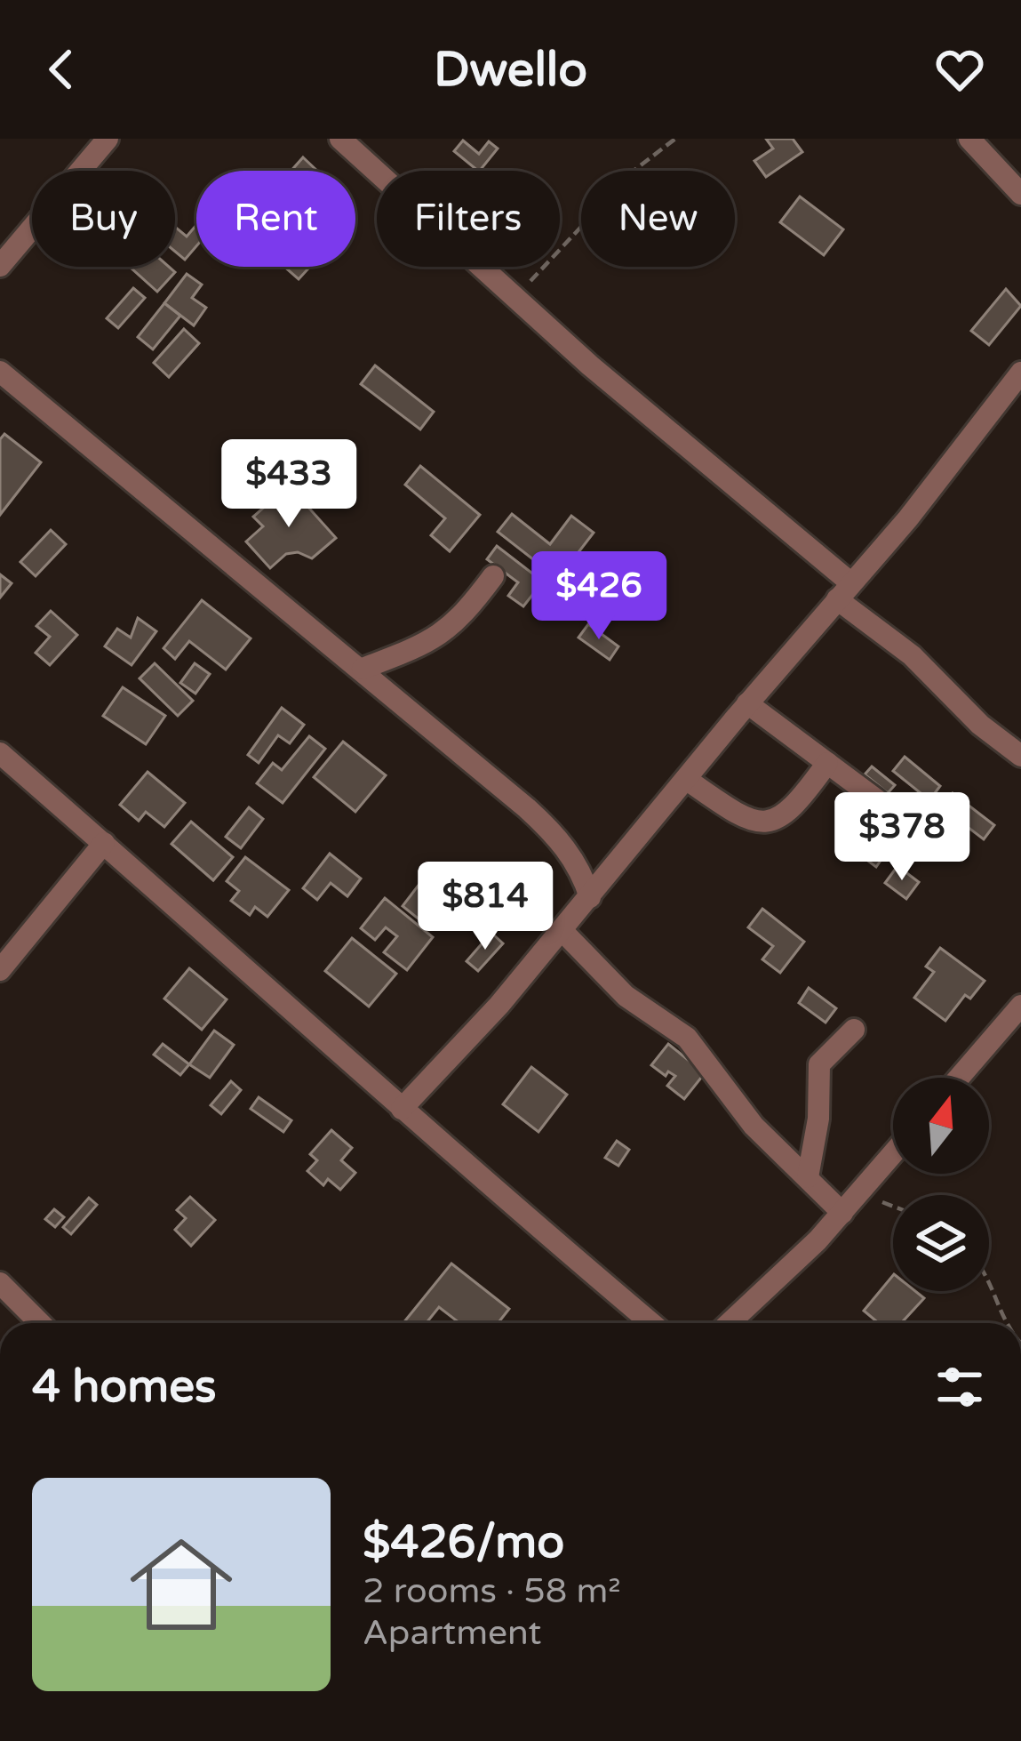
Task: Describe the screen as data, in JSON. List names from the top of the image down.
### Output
{
  "north": "top",
  "page": {
    "header": "Dwello",
    "chip": [
      "Buy",
      "Rent",
      "Filters",
      "New"
    ],
    "price": [
      "$433",
      "$426",
      "$378",
      "$814"
    ],
    "heading": "4 homes",
    "list": [
      {
        "name": "$426/mo",
        "note": "2 rooms · 58 m² · Apartment"
      }
    ]
  }
}
